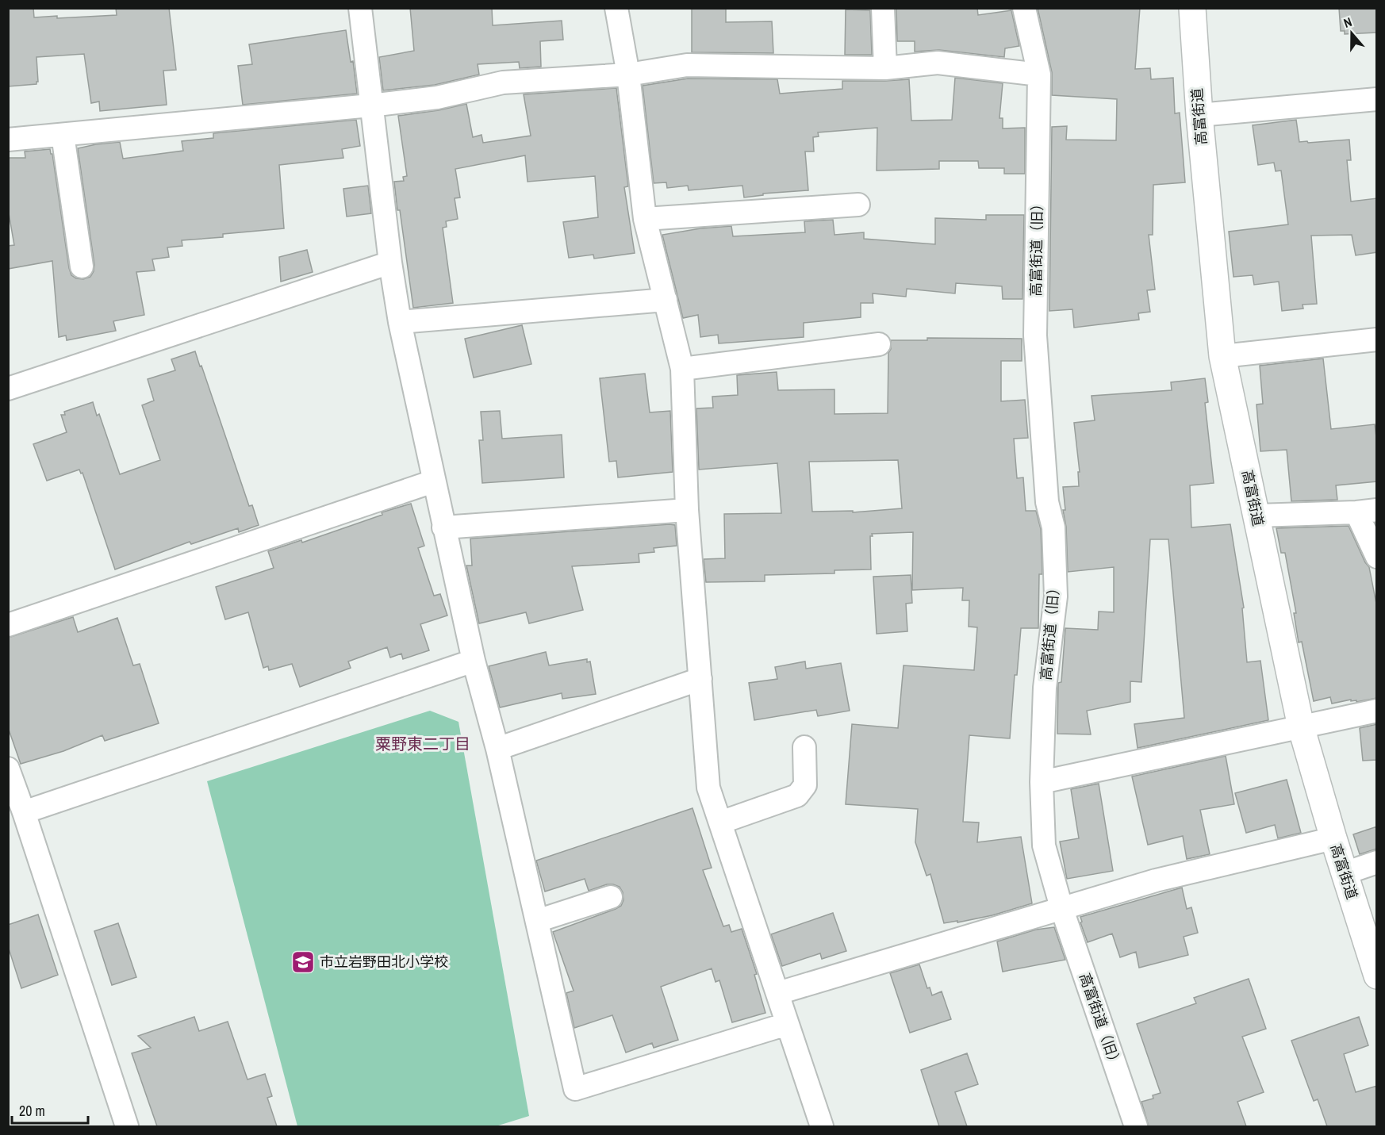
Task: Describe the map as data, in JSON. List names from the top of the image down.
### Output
{
  "streets": {
    "street": ["高富街道", "高富街道（旧）"]
  },
  "districts": ["粟野東二丁目"],
  "places": {
    "school or university": ["市立岩野田北小学校"]
  },
  "scale_bar": "20 m",
  "north": "top"
}
